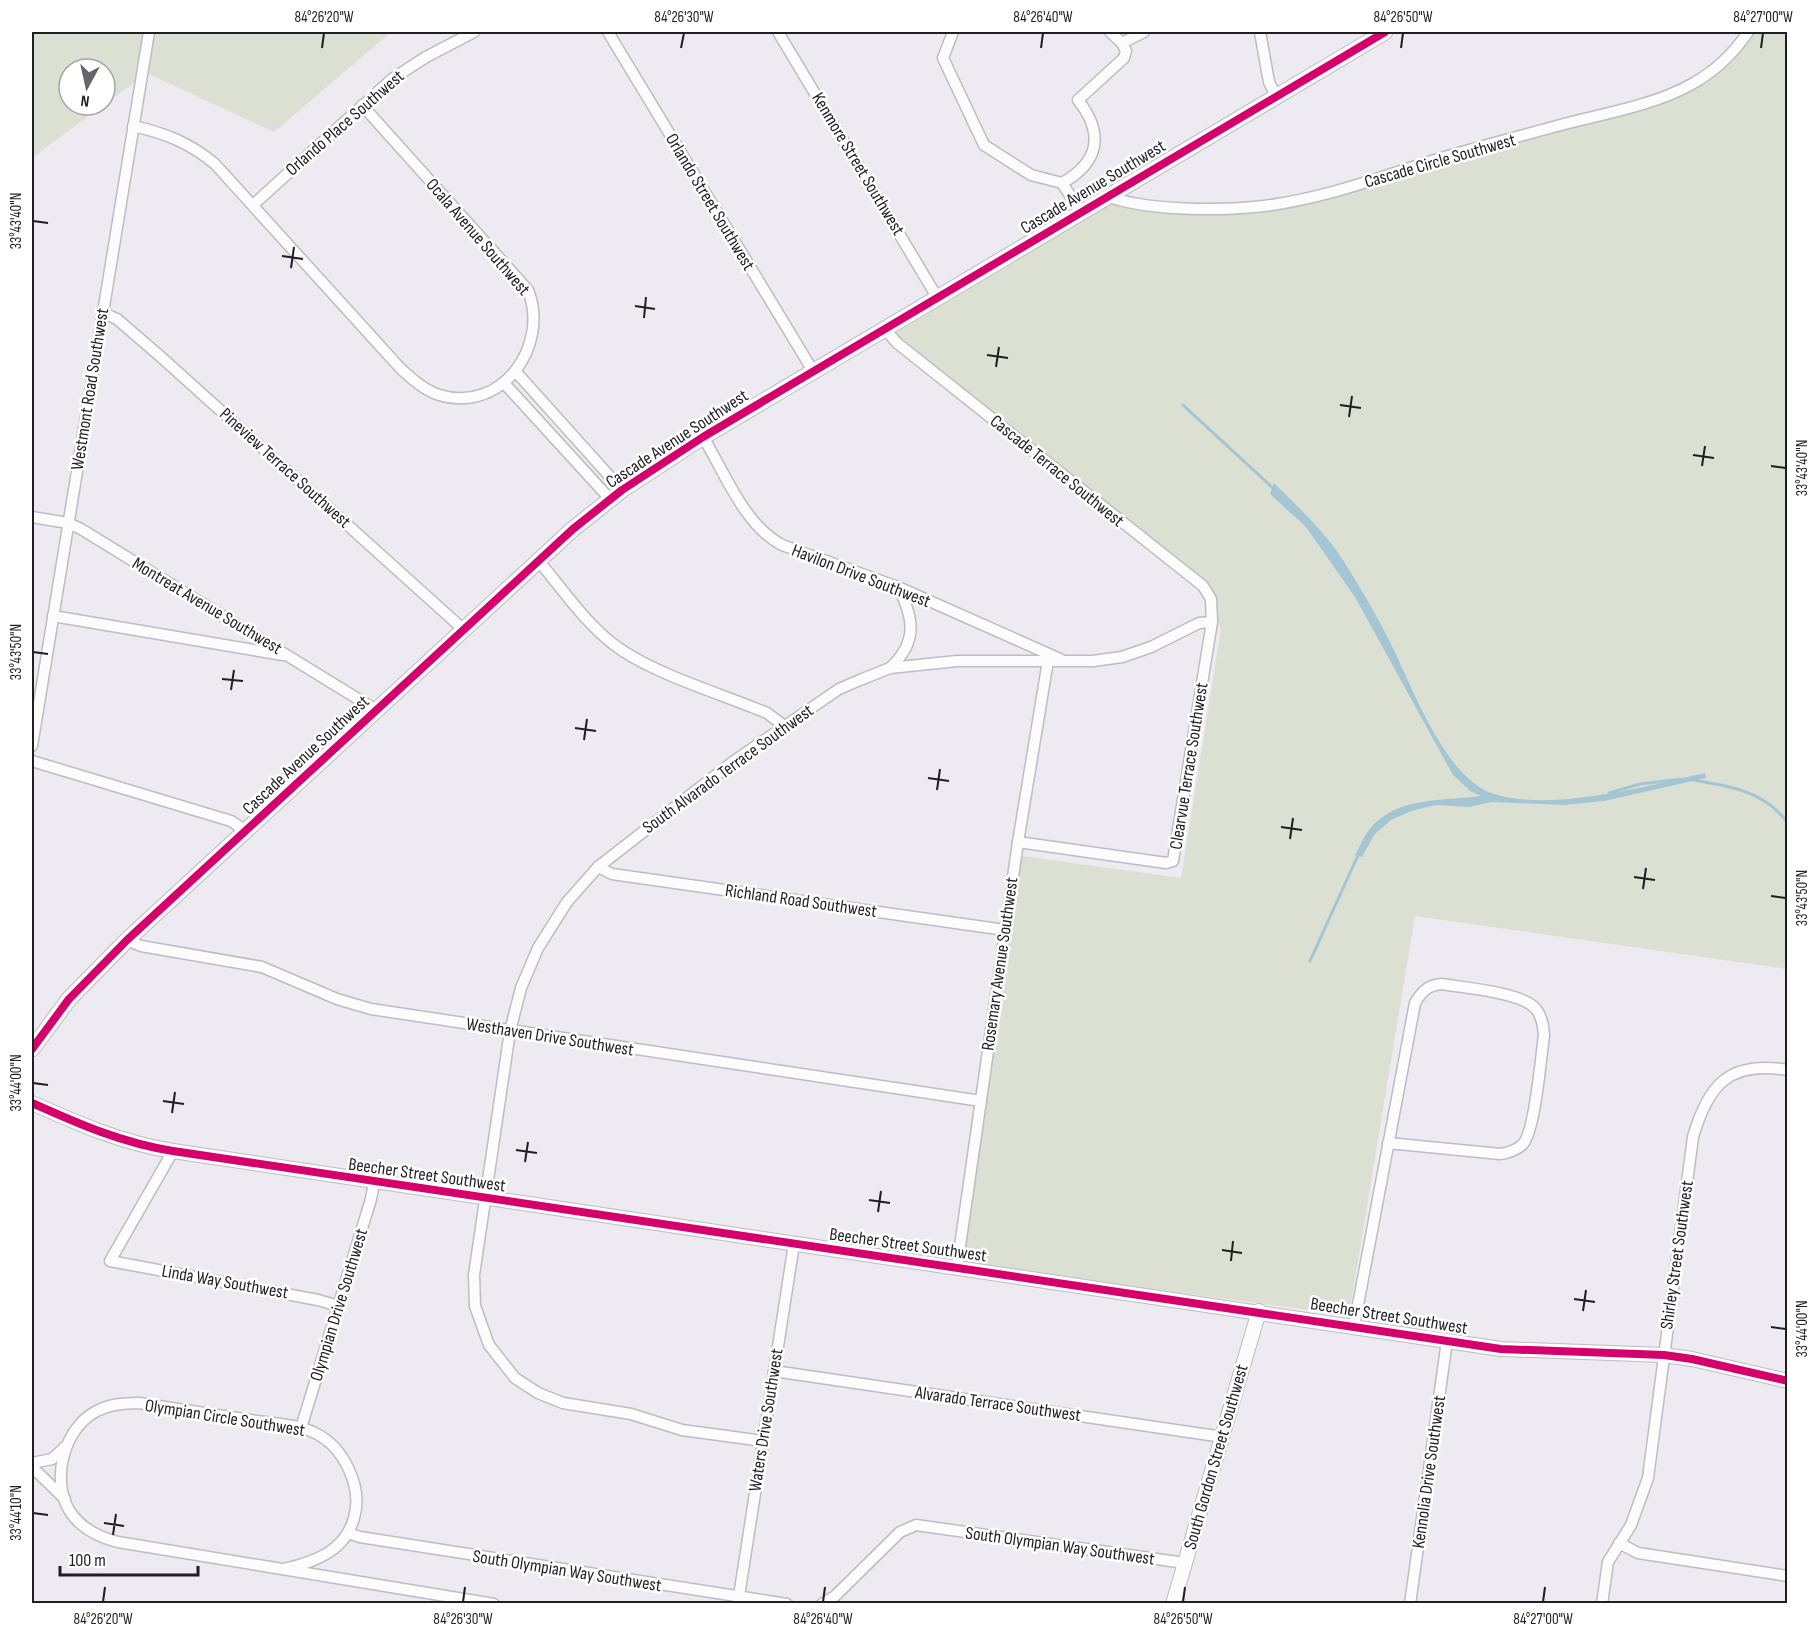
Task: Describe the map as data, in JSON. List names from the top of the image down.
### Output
{
  "streets": {
    "main road": ["Cascade Avenue Southwest"],
    "street": [
      "Orlando Place Southwest",
      "Cascade Circle Southwest",
      "Kenmore Street Southwest",
      "Orlando Street Southwest",
      "Ocala Avenue Southwest",
      "Westmont Road Southwest",
      "Pineview Terrace Southwest",
      "Cascade Terrace Southwest",
      "Havilon Drive Southwest",
      "Montreat Avenue Southwest",
      "Clearvue Terrace Southwest",
      "South Alvarado Terrace Southwest",
      "Richland Road Southwest",
      "Rosemary Avenue Southwest",
      "Westhaven Drive Southwest",
      "Beecher Street Southwest",
      "Shirley Street Southwest",
      "Linda Way Southwest",
      "Olympian Drive Southwest",
      "Alvarado Terrace Southwest",
      "Olympian Circle Southwest",
      "Waters Drive Southwest",
      "South Gordon Street Southwest",
      "Kennolia Drive Southwest",
      "South Olympian Way Southwest"
    ]
  },
  "crossings": [
    ["Orlando Place Southwest", "Ocala Avenue Southwest"],
    ["Cascade Circle Southwest", "Cascade Avenue Southwest"],
    ["Kenmore Street Southwest", "Cascade Avenue Southwest"],
    ["Cascade Avenue Southwest", "Orlando Street Southwest"],
    ["Cascade Avenue Southwest", "Pineview Terrace Southwest"],
    ["Cascade Avenue Southwest", "Cascade Terrace Southwest"],
    ["Cascade Avenue Southwest", "Havilon Drive Southwest"],
    ["Cascade Avenue Southwest", "Montreat Avenue Southwest"],
    ["Cascade Avenue Southwest", "Westhaven Drive Southwest"],
    ["Ocala Avenue Southwest", "Westmont Road Southwest"],
    ["Westmont Road Southwest", "Pineview Terrace Southwest"],
    ["Westmont Road Southwest", "Montreat Avenue Southwest"],
    ["Cascade Terrace Southwest", "Clearvue Terrace Southwest"],
    ["Cascade Terrace Southwest", "South Alvarado Terrace Southwest"],
    ["Havilon Drive Southwest", "South Alvarado Terrace Southwest"],
    ["Clearvue Terrace Southwest", "South Alvarado Terrace Southwest"],
    ["Clearvue Terrace Southwest", "Rosemary Avenue Southwest"],
    ["South Alvarado Terrace Southwest", "Richland Road Southwest"],
    ["South Alvarado Terrace Southwest", "Rosemary Avenue Southwest"],
    ["South Alvarado Terrace Southwest", "Westhaven Drive Southwest"],
    ["South Alvarado Terrace Southwest", "Beecher Street Southwest"],
    ["Richland Road Southwest", "Rosemary Avenue Southwest"],
    ["Rosemary Avenue Southwest", "Westhaven Drive Southwest"],
    ["Rosemary Avenue Southwest", "Beecher Street Southwest"],
    ["Beecher Street Southwest", "Shirley Street Southwest"],
    ["Beecher Street Southwest", "Linda Way Southwest"],
    ["Beecher Street Southwest", "Olympian Drive Southwest"],
    ["Beecher Street Southwest", "Waters Drive Southwest"],
    ["Beecher Street Southwest", "South Gordon Street Southwest"],
    ["Beecher Street Southwest", "Kennolia Drive Southwest"],
    ["Linda Way Southwest", "Olympian Drive Southwest"],
    ["Olympian Drive Southwest", "Olympian Circle Southwest"],
    ["Alvarado Terrace Southwest", "Waters Drive Southwest"],
    ["Alvarado Terrace Southwest", "South Gordon Street Southwest"],
    ["Olympian Circle Southwest", "South Olympian Way Southwest"],
    ["Waters Drive Southwest", "South Olympian Way Southwest"],
    ["South Gordon Street Southwest", "South Olympian Way Southwest"]
  ],
  "scale_bar": "100 m",
  "north": "bottom",
  "coordinates": [
    "84°26'20\"W",
    "84°26'30\"W",
    "84°26'40\"W",
    "84°26'50\"W",
    "84°27'00\"W",
    "33°43'40\"N",
    "33°43'50\"N",
    "33°44'00\"N",
    "33°44'10\"N"
  ]
}
